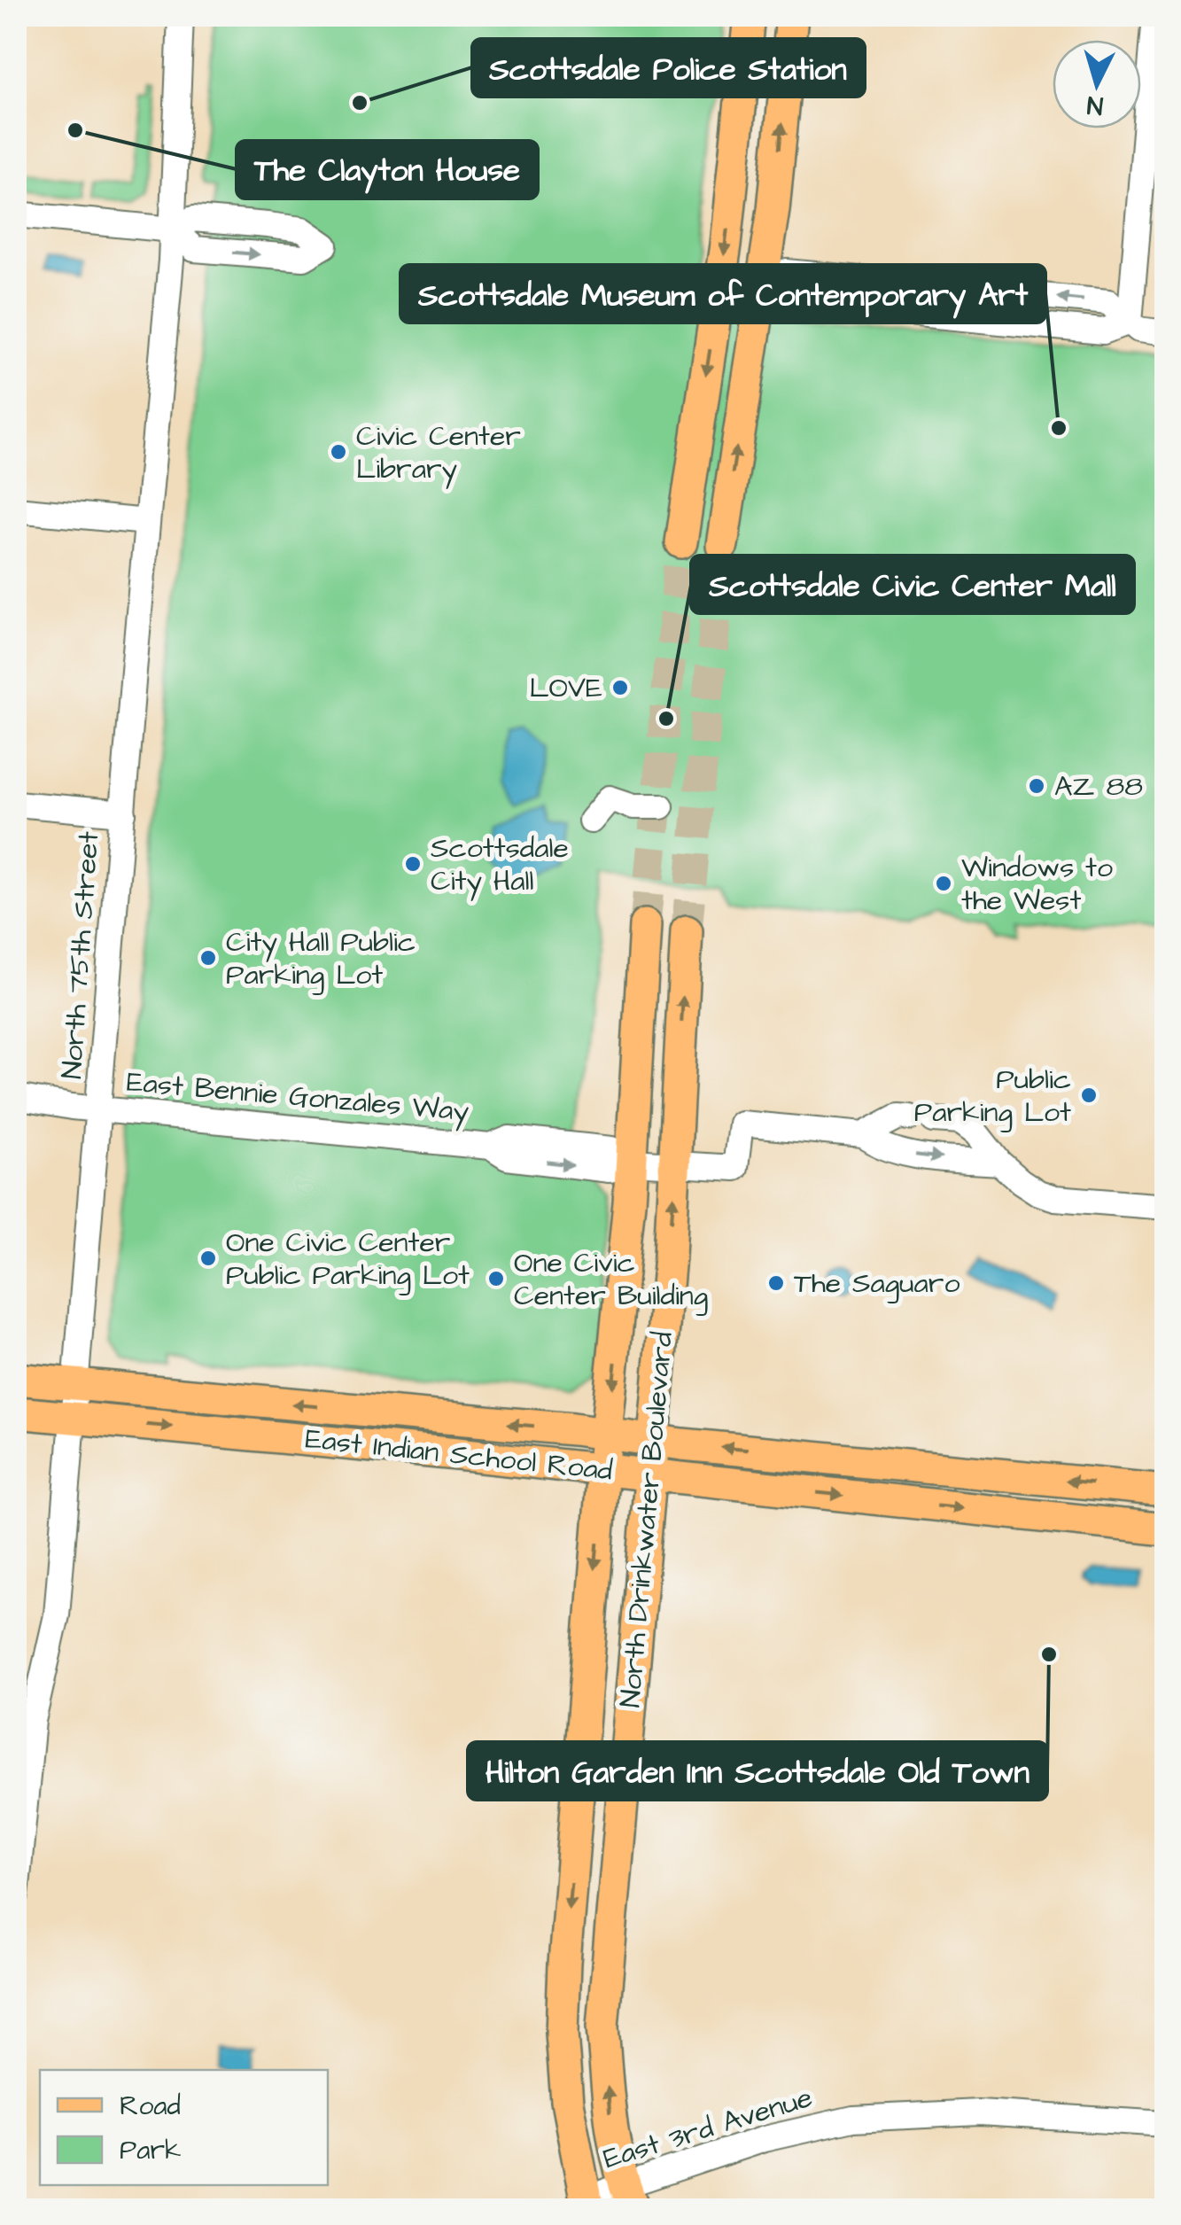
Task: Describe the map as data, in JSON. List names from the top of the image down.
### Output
{
  "streets": {
    "main road": ["East Indian School Road", "North Drinkwater Boulevard"],
    "street": ["North 75th Street", "East Bennie Gonzales Way", "East 3rd Avenue"]
  },
  "crossings": [
    ["North 75th Street", "East Bennie Gonzales Way"],
    ["North 75th Street", "East Indian School Road"],
    ["East Bennie Gonzales Way", "North Drinkwater Boulevard"],
    ["East Indian School Road", "North Drinkwater Boulevard"],
    ["North Drinkwater Boulevard", "East 3rd Avenue"]
  ],
  "places": [
    "Scottsdale Police Station",
    "The Clayton House",
    "Scottsdale Museum of Contemporary Art",
    "Civic Center Library",
    "LOVE",
    "Scottsdale Civic Center Mall",
    "AZ 88",
    "Scottsdale City Hall",
    "Windows to the West",
    "City Hall Public Parking Lot",
    "Public Parking Lot",
    "One Civic Center Public Parking Lot",
    "One Civic Center Building",
    "The Saguaro",
    "Hilton Garden Inn Scottsdale Old Town"
  ],
  "legend": ["Road", "Park"],
  "north": "bottom"
}
